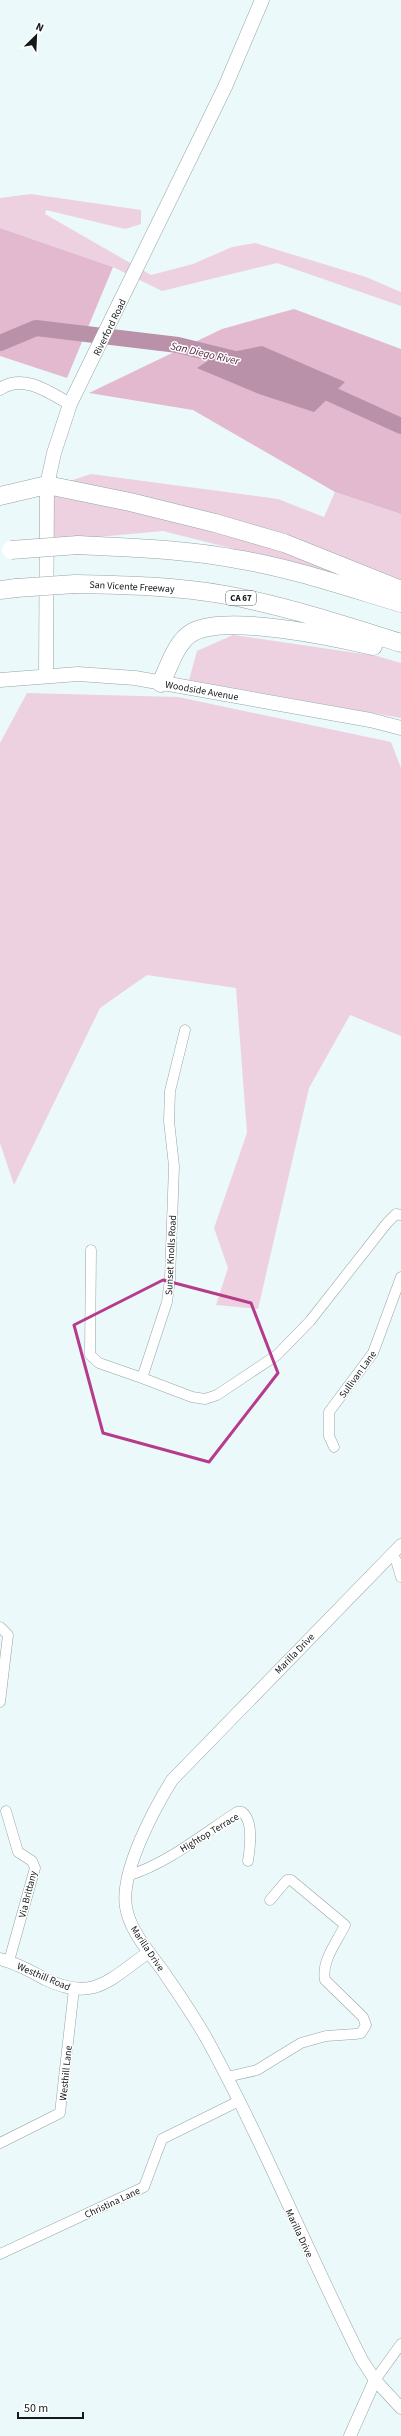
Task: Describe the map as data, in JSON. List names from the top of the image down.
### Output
{
  "streets": {
    "highway": ["San Vicente Freeway", "CA 67"],
    "main road": ["Riverford Road", "Woodside Avenue"],
    "street": [
      "Sunset Knolls Road",
      "Sullivan Lane",
      "Marilla Drive",
      "Hightop Terrace",
      "Via Brittany",
      "Westhill Road",
      "Westhill Lane",
      "Christina Lane"
    ]
  },
  "crossings": [
    ["Riverford Road", "Woodside Avenue"],
    ["Marilla Drive", "Hightop Terrace"],
    ["Marilla Drive", "Westhill Road"],
    ["Marilla Drive", "Christina Lane"],
    ["Via Brittany", "Westhill Road"],
    ["Westhill Road", "Westhill Lane"]
  ],
  "water": ["San Diego River"],
  "scale_bar": "50 m",
  "north": "top right"
}
